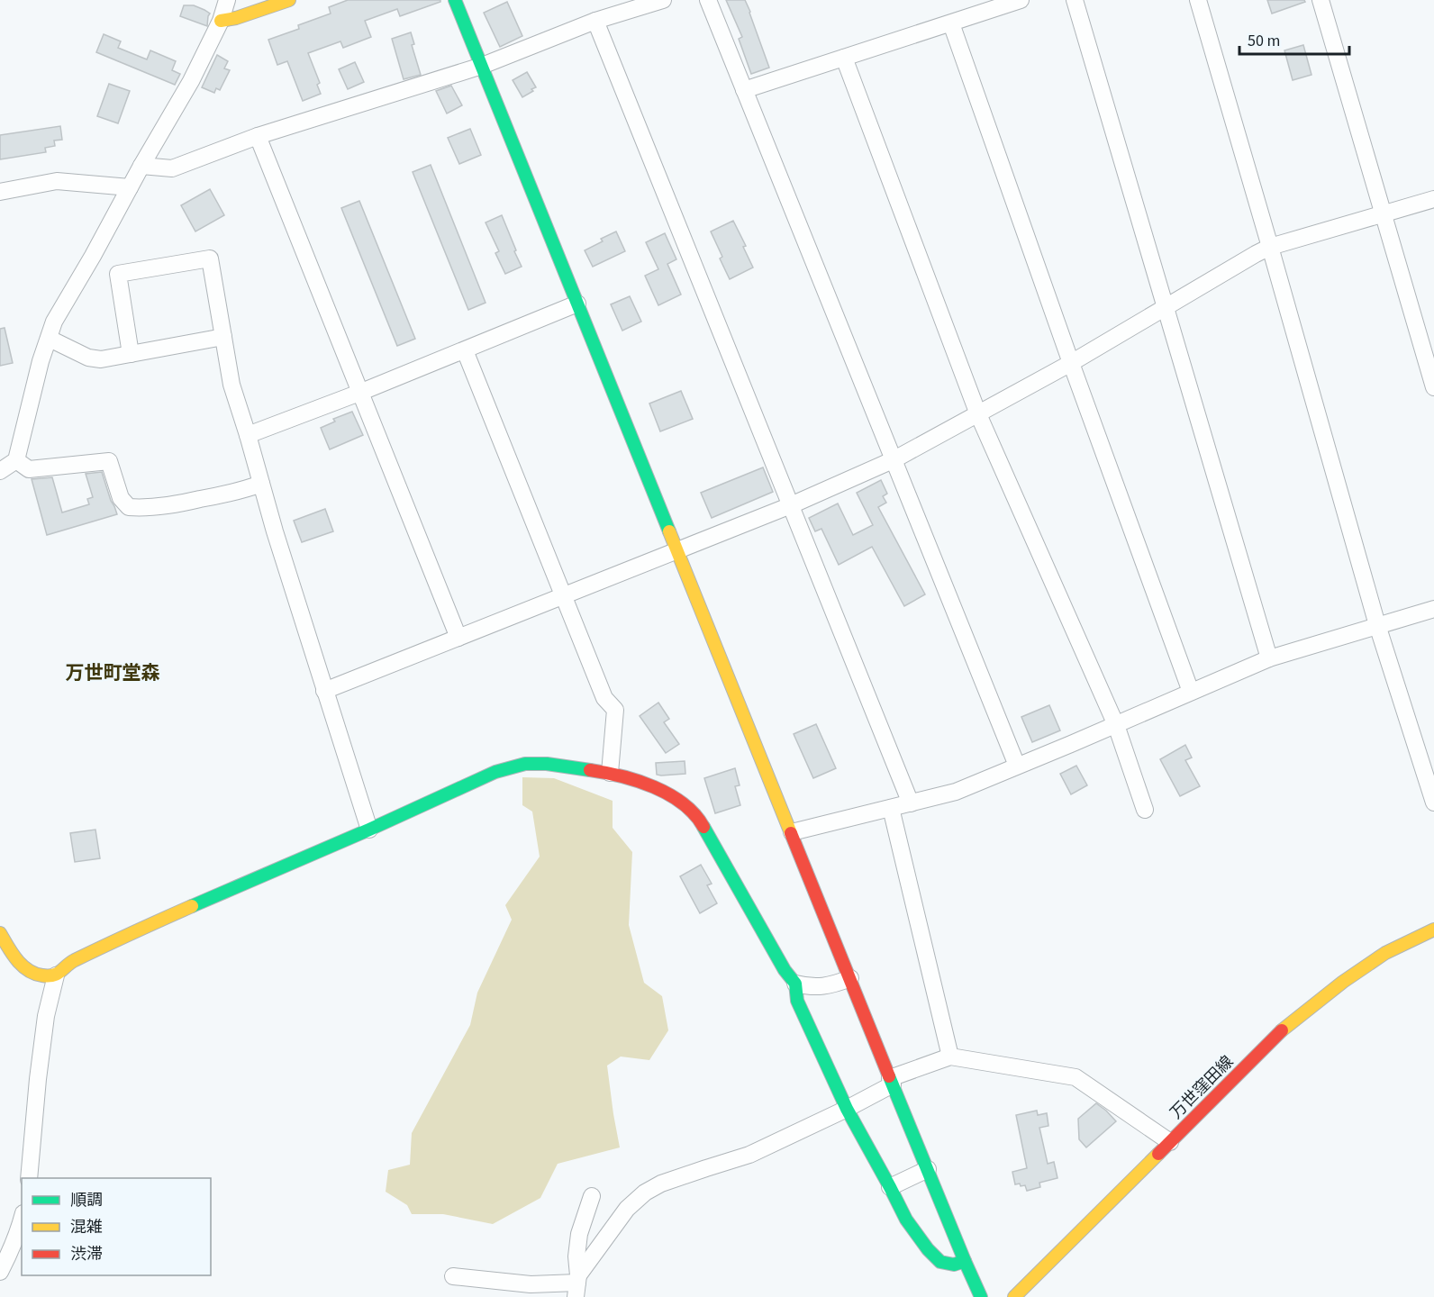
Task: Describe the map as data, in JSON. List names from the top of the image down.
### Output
{
  "streets": {
    "street": ["万世窪田線"]
  },
  "districts": ["万世町堂森"],
  "legend": ["順調", "混雑", "渋滞"],
  "scale_bar": "50 m"
}
